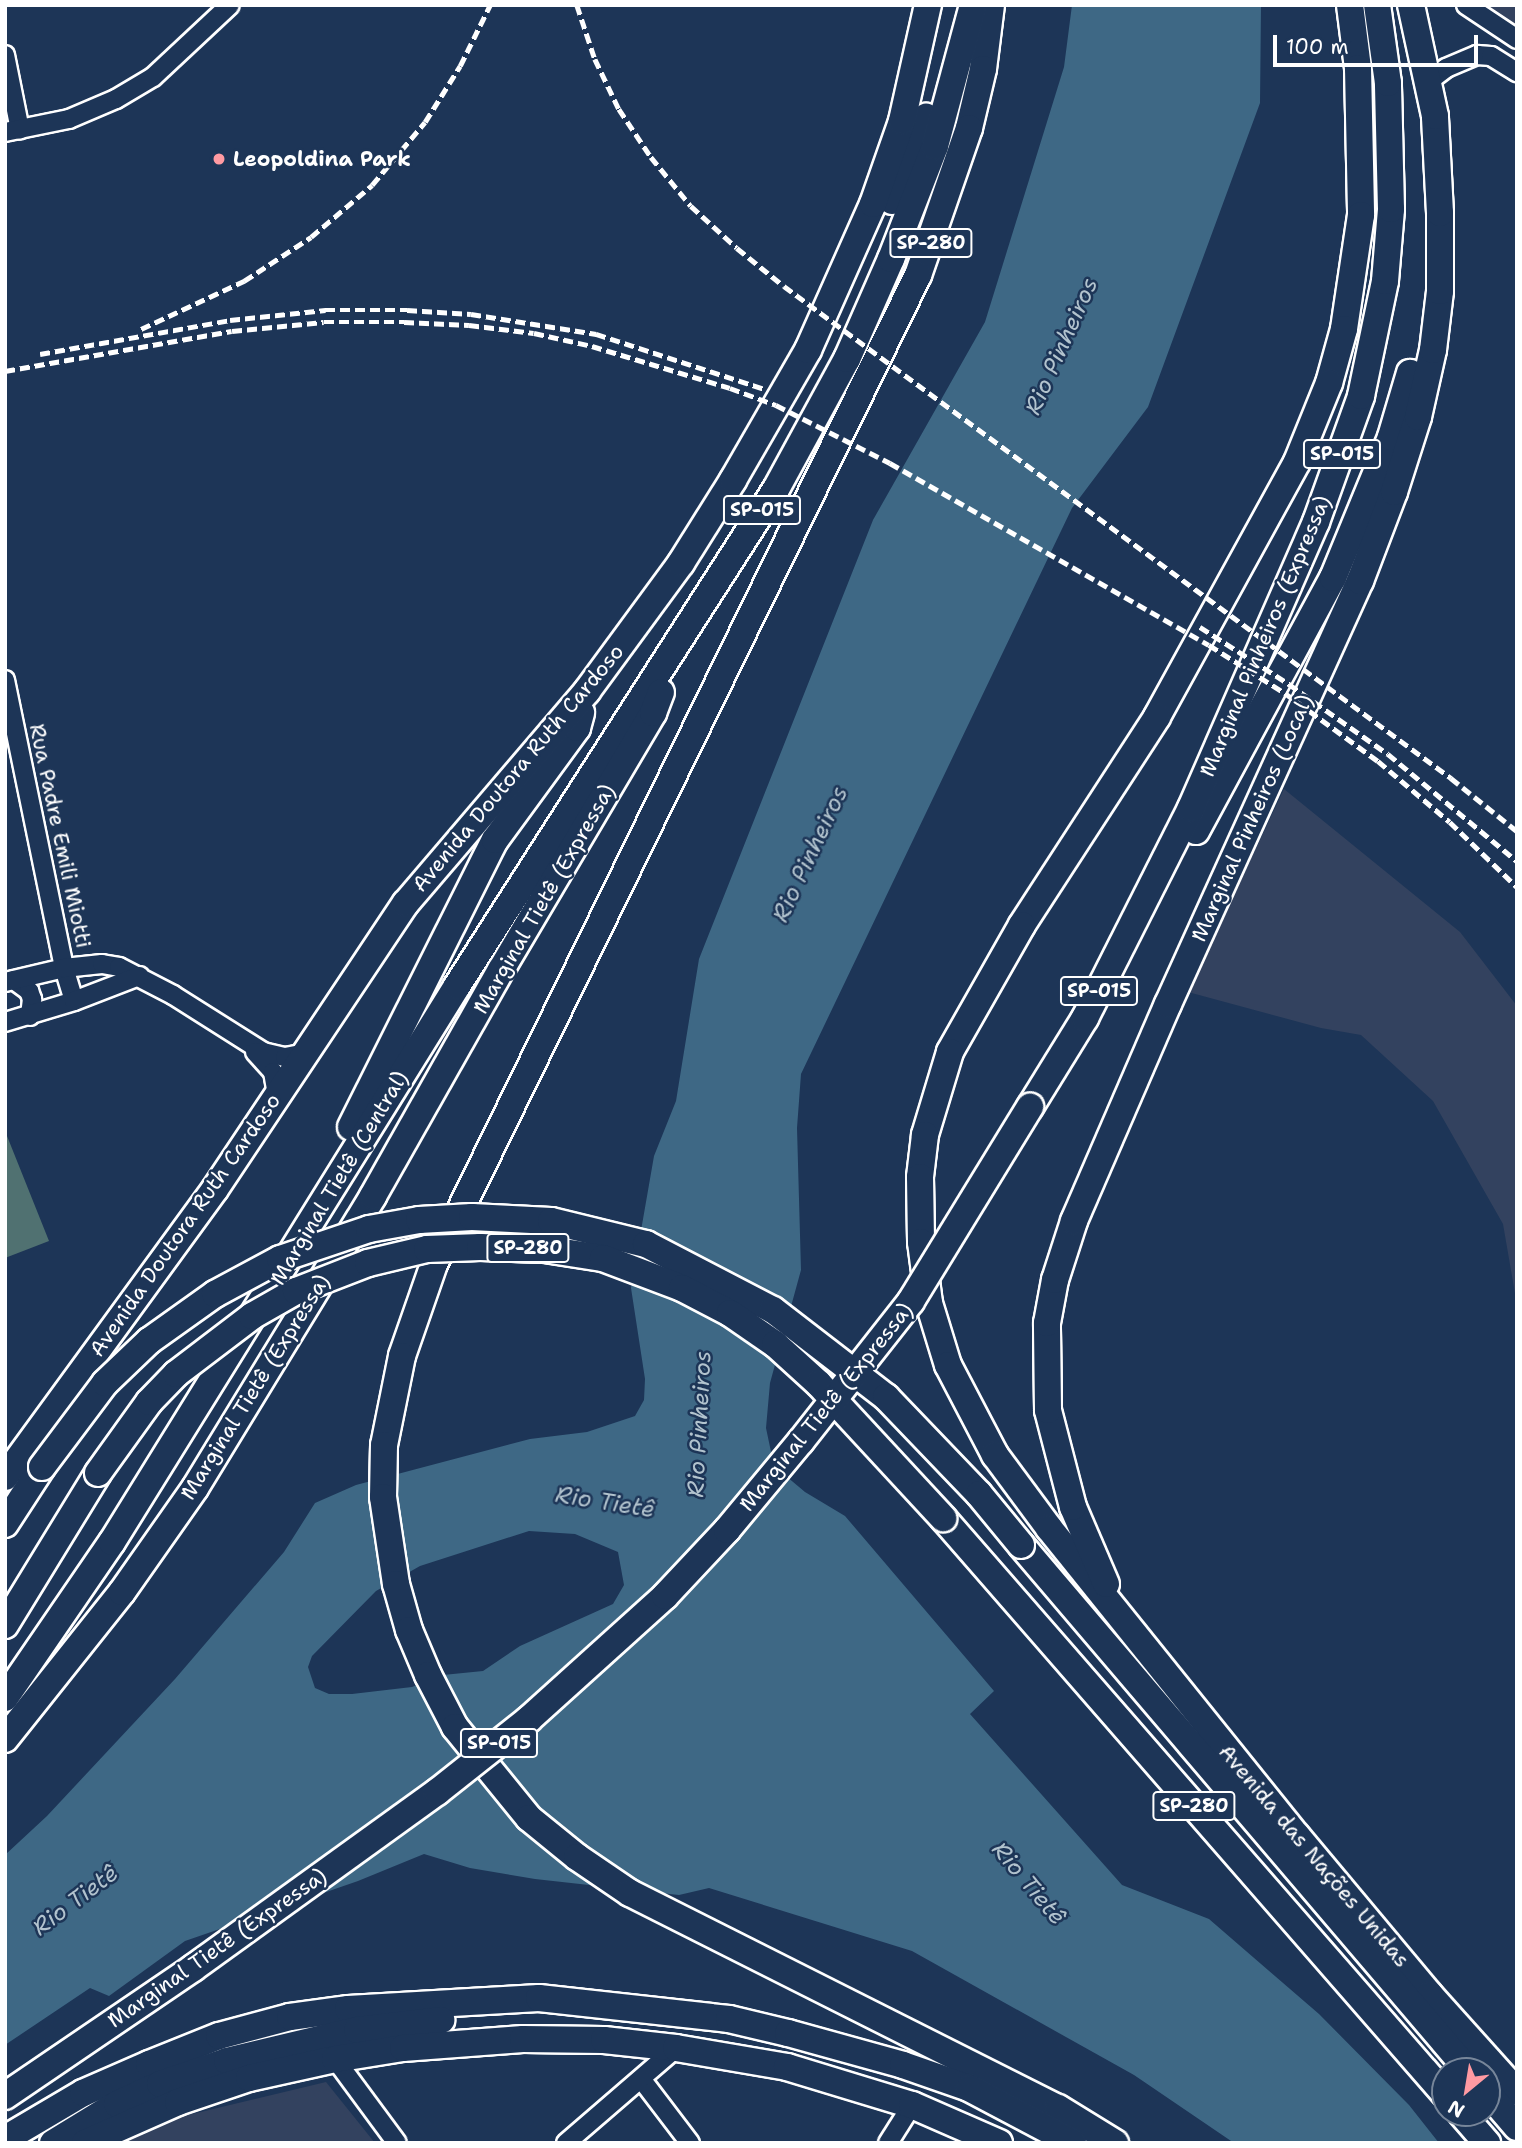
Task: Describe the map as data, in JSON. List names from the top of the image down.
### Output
{
  "streets": {
    "highway": [
      "SP-280",
      "SP-015",
      "Marginal Pinheiros (Expressa)",
      "Avenida Doutora Ruth Cardoso",
      "Marginal Pinheiros (Local)",
      "Marginal Tietê (Expressa)",
      "Marginal Tietê (Central)",
      "Avenida das Nações Unidas"
    ],
    "street": ["Rua Padre Emili Miotti"]
  },
  "crossings": [
    ["Marginal Pinheiros (Expressa)", "Marginal Tietê (Expressa)"],
    ["Marginal Pinheiros (Local)", "Avenida das Nações Unidas"],
    ["Marginal Tietê (Expressa)", "Marginal Tietê (Central)"]
  ],
  "water": ["Rio Pinheiros", "Rio Tietê"],
  "places": ["Leopoldina Park"],
  "scale_bar": "100 m",
  "north": "bottom left"
}
